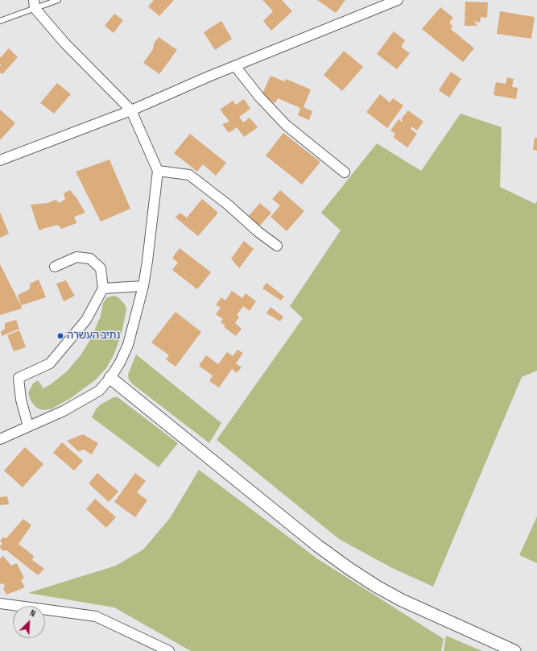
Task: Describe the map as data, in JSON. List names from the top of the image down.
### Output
{
  "places": ["נתיב העשרה"],
  "north": "top right"
}
